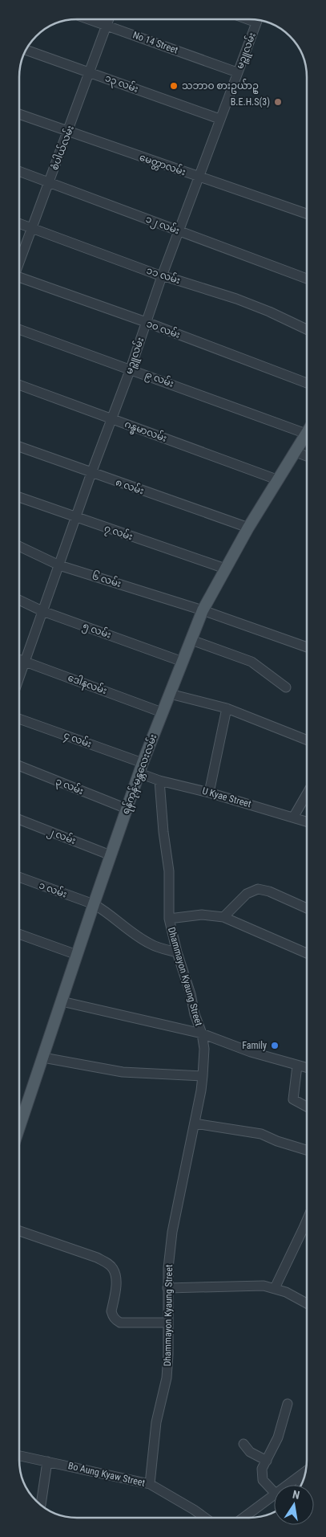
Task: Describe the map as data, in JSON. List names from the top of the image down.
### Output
{
  "streets": {
    "main road": ["ရန်ကုန်-မန္တလေးလမ်း"],
    "street": [
      "No 14 Street",
      "မဉ္ဇူလမ်း",
      "၁၃ လမ်း",
      "စံပါယ်လမ်း",
      "မေတ္တာလမ်း",
      "၁၂ လမ်း",
      "၁၁ လမ်း",
      "၁၀ လမ်း",
      "၉ လမ်း",
      "ဂန္ဓမာလမ်း",
      "၈ လမ်း",
      "၇ လမ်း",
      "၆ လမ်း",
      "၅ လမ်း",
      "ဒေါနလမ်း",
      "၄ လမ်း",
      "၃ လမ်း",
      "U Kyae Street",
      "၂ လမ်း",
      "၁ လမ်း",
      "Dhammayon Kyaung Street",
      "Bo Aung Kyaw Street"
    ]
  },
  "crossings": [
    ["No 14 Street", "မဉ္ဇူလမ်း"],
    ["No 14 Street", "စံပါယ်လမ်း"],
    ["မဉ္ဇူလမ်း", "၁၃ လမ်း"],
    ["မဉ္ဇူလမ်း", "မေတ္တာလမ်း"],
    ["မဉ္ဇူလမ်း", "၁၂ လမ်း"],
    ["မဉ္ဇူလမ်း", "၁၁ လမ်း"],
    ["မဉ္ဇူလမ်း", "၁၀ လမ်း"],
    ["မဉ္ဇူလမ်း", "၉ လမ်း"],
    ["မဉ္ဇူလမ်း", "ဂန္ဓမာလမ်း"],
    ["မဉ္ဇူလမ်း", "၈ လမ်း"],
    ["မဉ္ဇူလမ်း", "၇ လမ်း"],
    ["မဉ္ဇူလမ်း", "၆ လမ်း"],
    ["မဉ္ဇူလမ်း", "၅ လမ်း"],
    ["မဉ္ဇူလမ်း", "ဒေါနလမ်း"],
    ["၁၃ လမ်း", "စံပါယ်လမ်း"],
    ["စံပါယ်လမ်း", "မေတ္တာလမ်း"],
    ["စံပါယ်လမ်း", "၁၂ လမ်း"],
    ["စံပါယ်လမ်း", "၁၁ လမ်း"],
    ["၉ လမ်း", "ရန်ကုန်-မန္တလေးလမ်း"],
    ["ဂန္ဓမာလမ်း", "ရန်ကုန်-မန္တလေးလမ်း"],
    ["၈ လမ်း", "ရန်ကုန်-မန္တလေးလမ်း"],
    ["၇ လမ်း", "ရန်ကုန်-မန္တလေးလမ်း"],
    ["၆ လမ်း", "ရန်ကုန်-မန္တလေးလမ်း"],
    ["၅ လမ်း", "ရန်ကုန်-မန္တလေးလမ်း"],
    ["ဒေါနလမ်း", "ရန်ကုန်-မန္တလေးလမ်း"],
    ["၄ လမ်း", "ရန်ကုန်-မန္တလေးလမ်း"],
    ["၄ လမ်း", "U Kyae Street"],
    ["ရန်ကုန်-မန္တလေးလမ်း", "၃ လမ်း"],
    ["ရန်ကုန်-မန္တလေးလမ်း", "U Kyae Street"],
    ["ရန်ကုန်-မန္တလေးလမ်း", "၂ လမ်း"],
    ["ရန်ကုန်-မန္တလေးလမ်း", "၁ လမ်း"],
    ["U Kyae Street", "Dhammayon Kyaung Street"],
    ["၁ လမ်း", "Dhammayon Kyaung Street"],
    ["Dhammayon Kyaung Street", "Bo Aung Kyaw Street"]
  ],
  "places": ["သဘာဝ စားဥယ်ာဥ္", "B.E.H.S(3)", "Family"],
  "north": "top"
}
